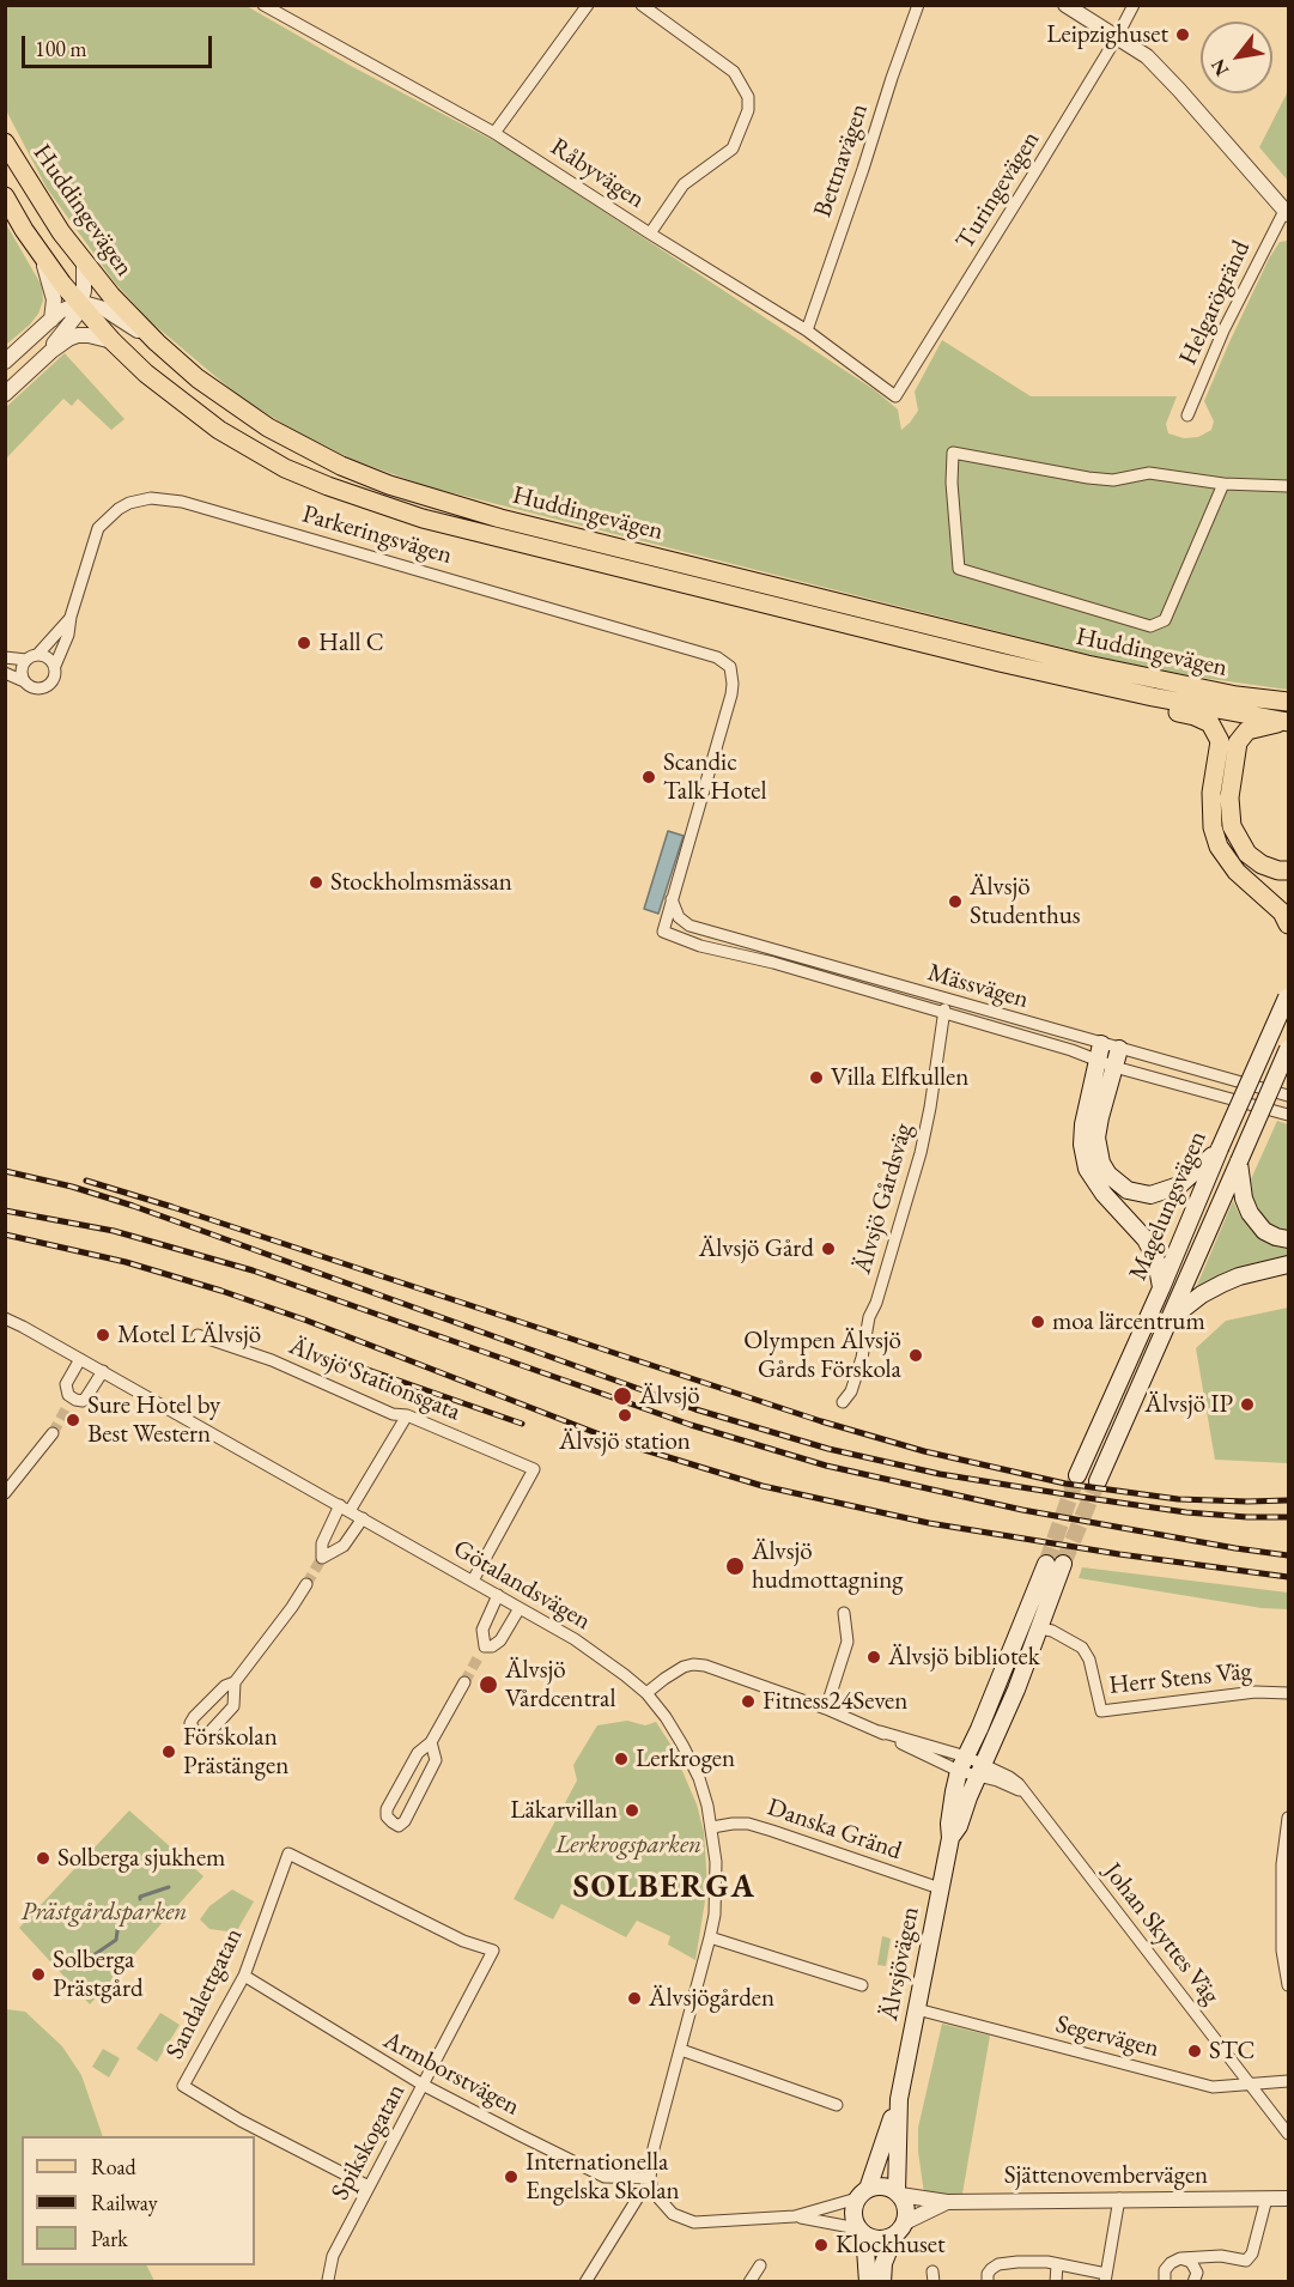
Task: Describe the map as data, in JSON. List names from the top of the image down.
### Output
{
  "streets": {
    "main road": ["Huddingevägen", "Magelungsvägen", "Älvsjövägen"],
    "street": [
      "Bettnavägen",
      "Råbyvägen",
      "Turingevägen",
      "Helgarögränd",
      "Parkeringsvägen",
      "Mässvägen",
      "Älvsjö Gårdsväg",
      "Älvsjö Stationsgata",
      "Götalandsvägen",
      "Herr Stens Väg",
      "Danska Gränd",
      "Johan Skyttes Väg",
      "Sandalettgatan",
      "Segervägen",
      "Armborstvägen",
      "Spikskogatan",
      "Sjättenovembervägen"
    ]
  },
  "crossings": [
    ["Bettnavägen", "Råbyvägen"],
    ["Råbyvägen", "Turingevägen"],
    ["Parkeringsvägen", "Mässvägen"],
    ["Mässvägen", "Älvsjö Gårdsväg"],
    ["Älvsjö Stationsgata", "Götalandsvägen"],
    ["Götalandsvägen", "Danska Gränd"],
    ["Götalandsvägen", "Johan Skyttes Väg"],
    ["Götalandsvägen", "Armborstvägen"],
    ["Danska Gränd", "Älvsjövägen"],
    ["Johan Skyttes Väg", "Älvsjövägen"],
    ["Johan Skyttes Väg", "Segervägen"],
    ["Älvsjövägen", "Segervägen"],
    ["Älvsjövägen", "Sjättenovembervägen"],
    ["Sandalettgatan", "Armborstvägen"],
    ["Sandalettgatan", "Spikskogatan"],
    ["Armborstvägen", "Spikskogatan"]
  ],
  "districts": ["SOLBERGA"],
  "parks": ["Lerkrogsparken", "Prästgårdsparken"],
  "places": [
    "Leipzighuset",
    "Hall C",
    "Scandic Talk Hotel",
    "Stockholmsmässan",
    "Älvsjö Studenthus",
    "Villa Elfkullen",
    "Älvsjö Gård",
    "moa lärcentrum",
    "Motel L Älvsjö",
    "Olympen Älvsjö Gårds Förskola",
    "Älvsjö",
    "Älvsjö IP",
    "Älvsjö station",
    "Sure Hotel by Best Western",
    "Älvsjö hudmottagning",
    "Älvsjö bibliotek",
    "Älvsjö Vårdcentral",
    "Fitness24Seven",
    "Förskolan Prästängen",
    "Lerkrogen",
    "Läkarvillan",
    "Solberga sjukhem",
    "Solberga Prästgård",
    "Älvsjögården",
    "STC",
    "Internationella Engelska Skolan",
    "Klockhuset"
  ],
  "legend": ["Road", "Railway", "Park"],
  "scale_bar": "100 m",
  "north": "bottom left"
}
